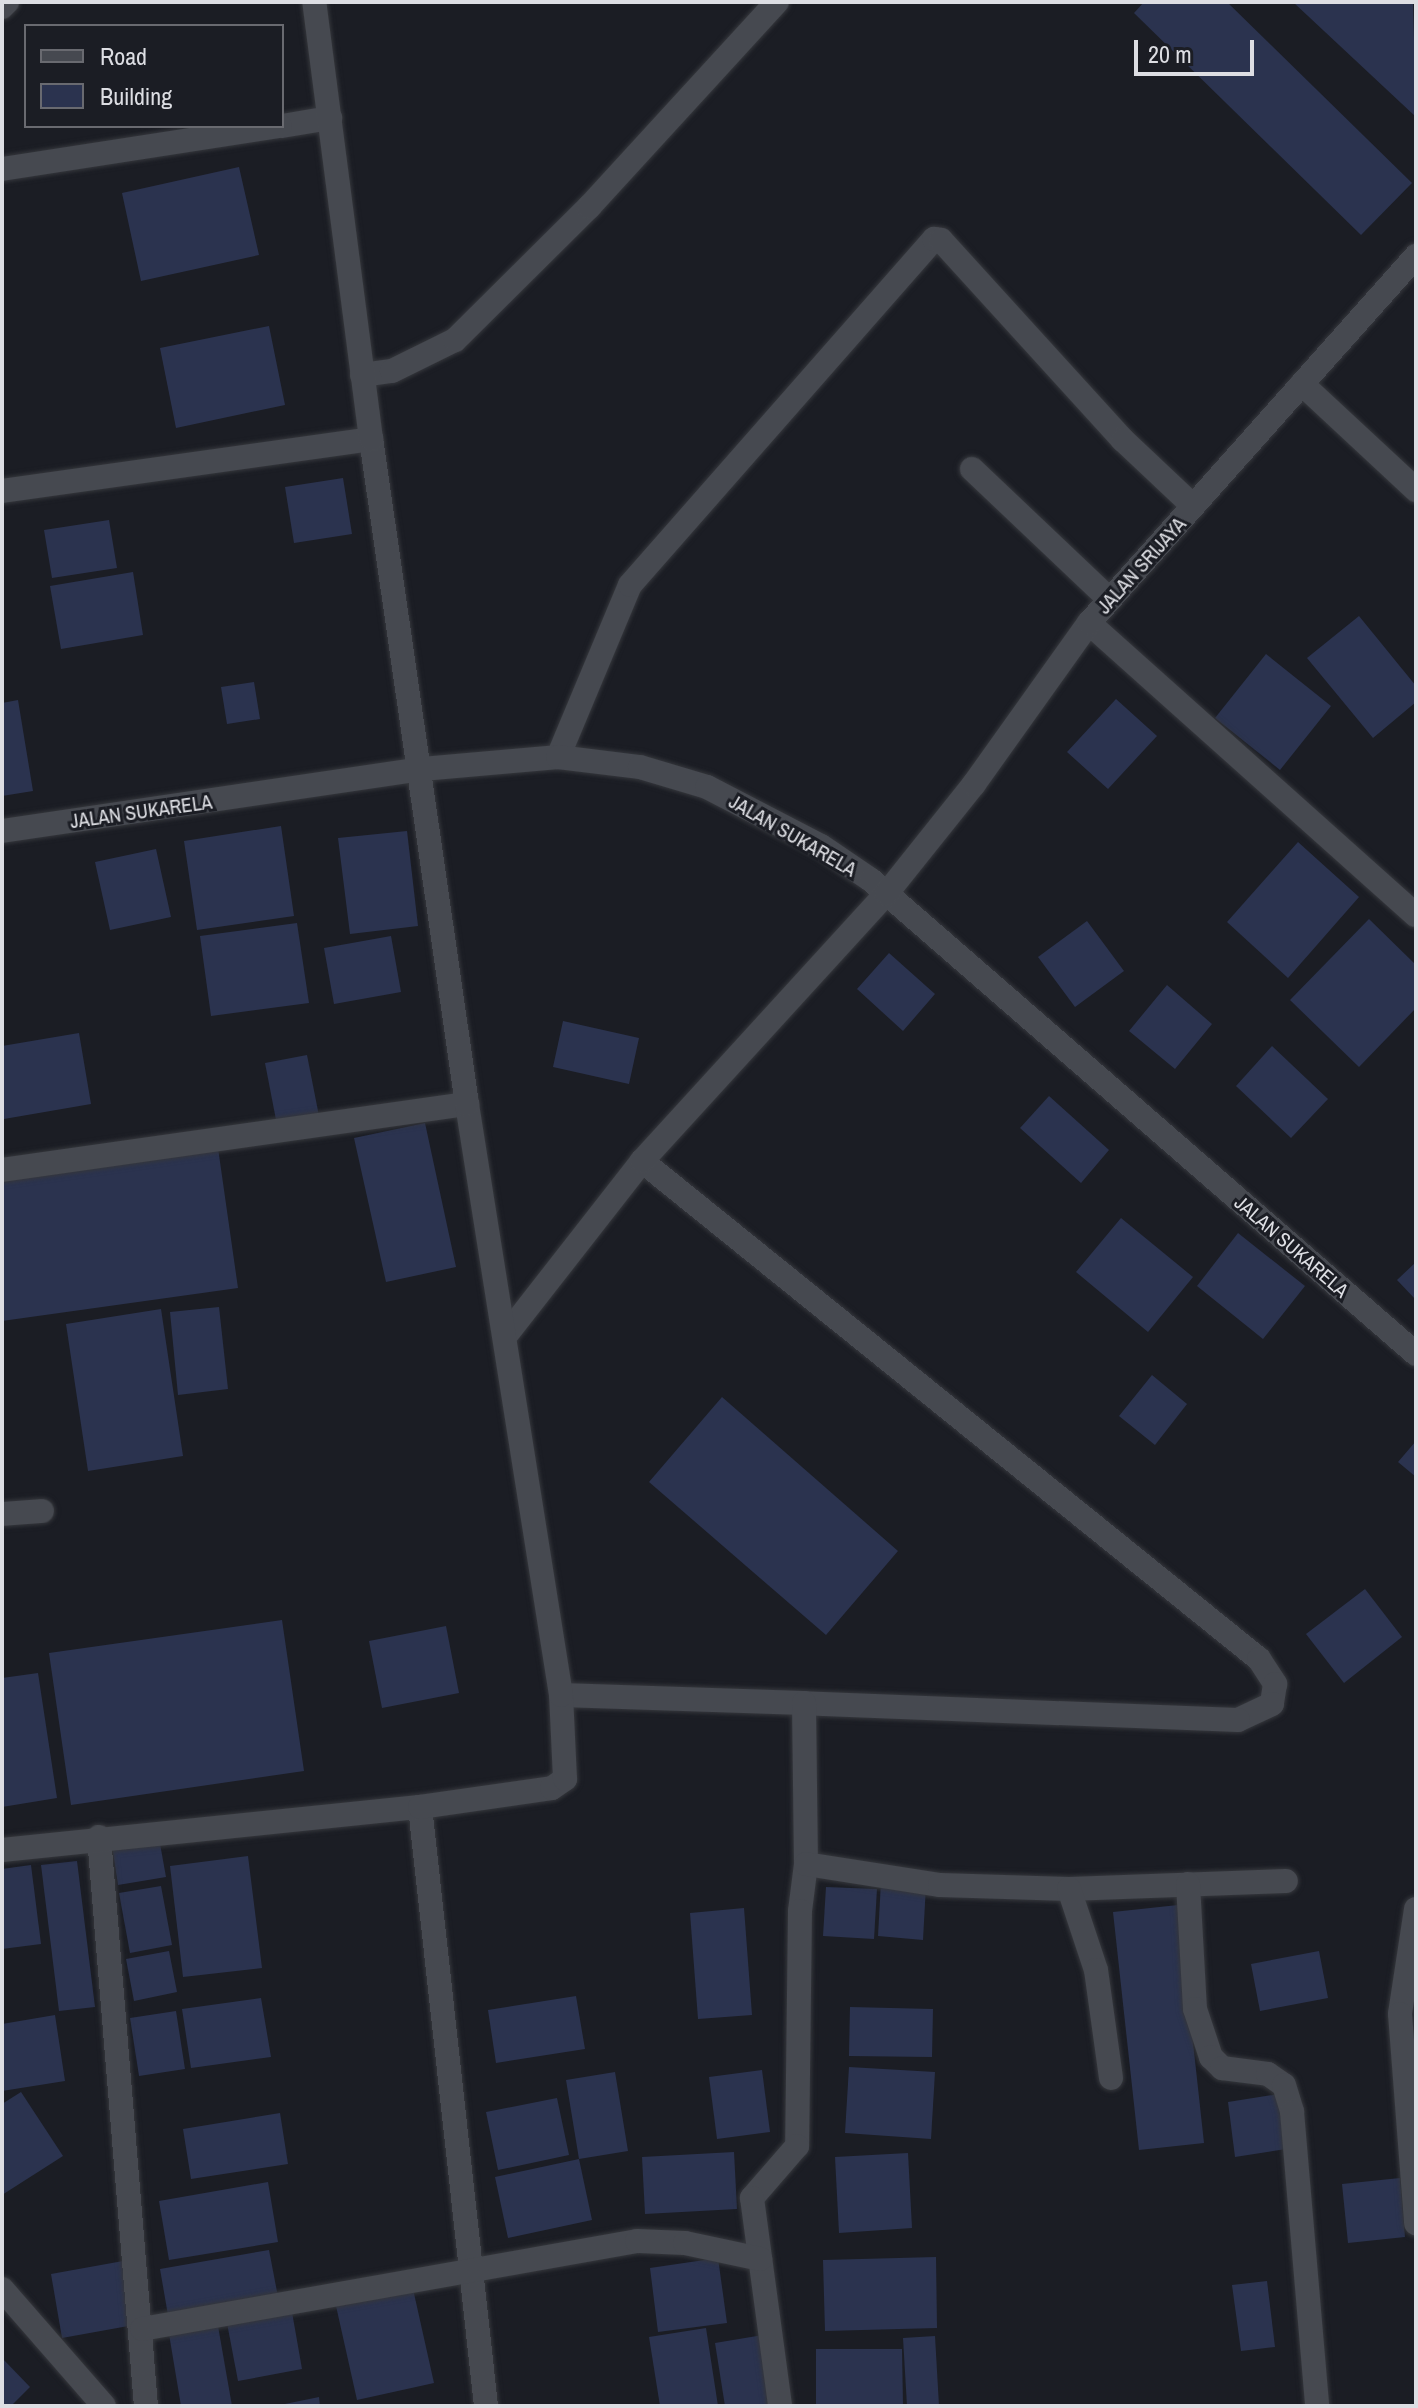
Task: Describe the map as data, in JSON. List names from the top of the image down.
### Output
{
  "streets": {
    "street": ["JALAN SRIJAYA", "JALAN SUKARELA"]
  },
  "crossings": [
    ["JALAN SRIJAYA", "JALAN SUKARELA"]
  ],
  "legend": ["Road", "Building"],
  "scale_bar": "20 m"
}
